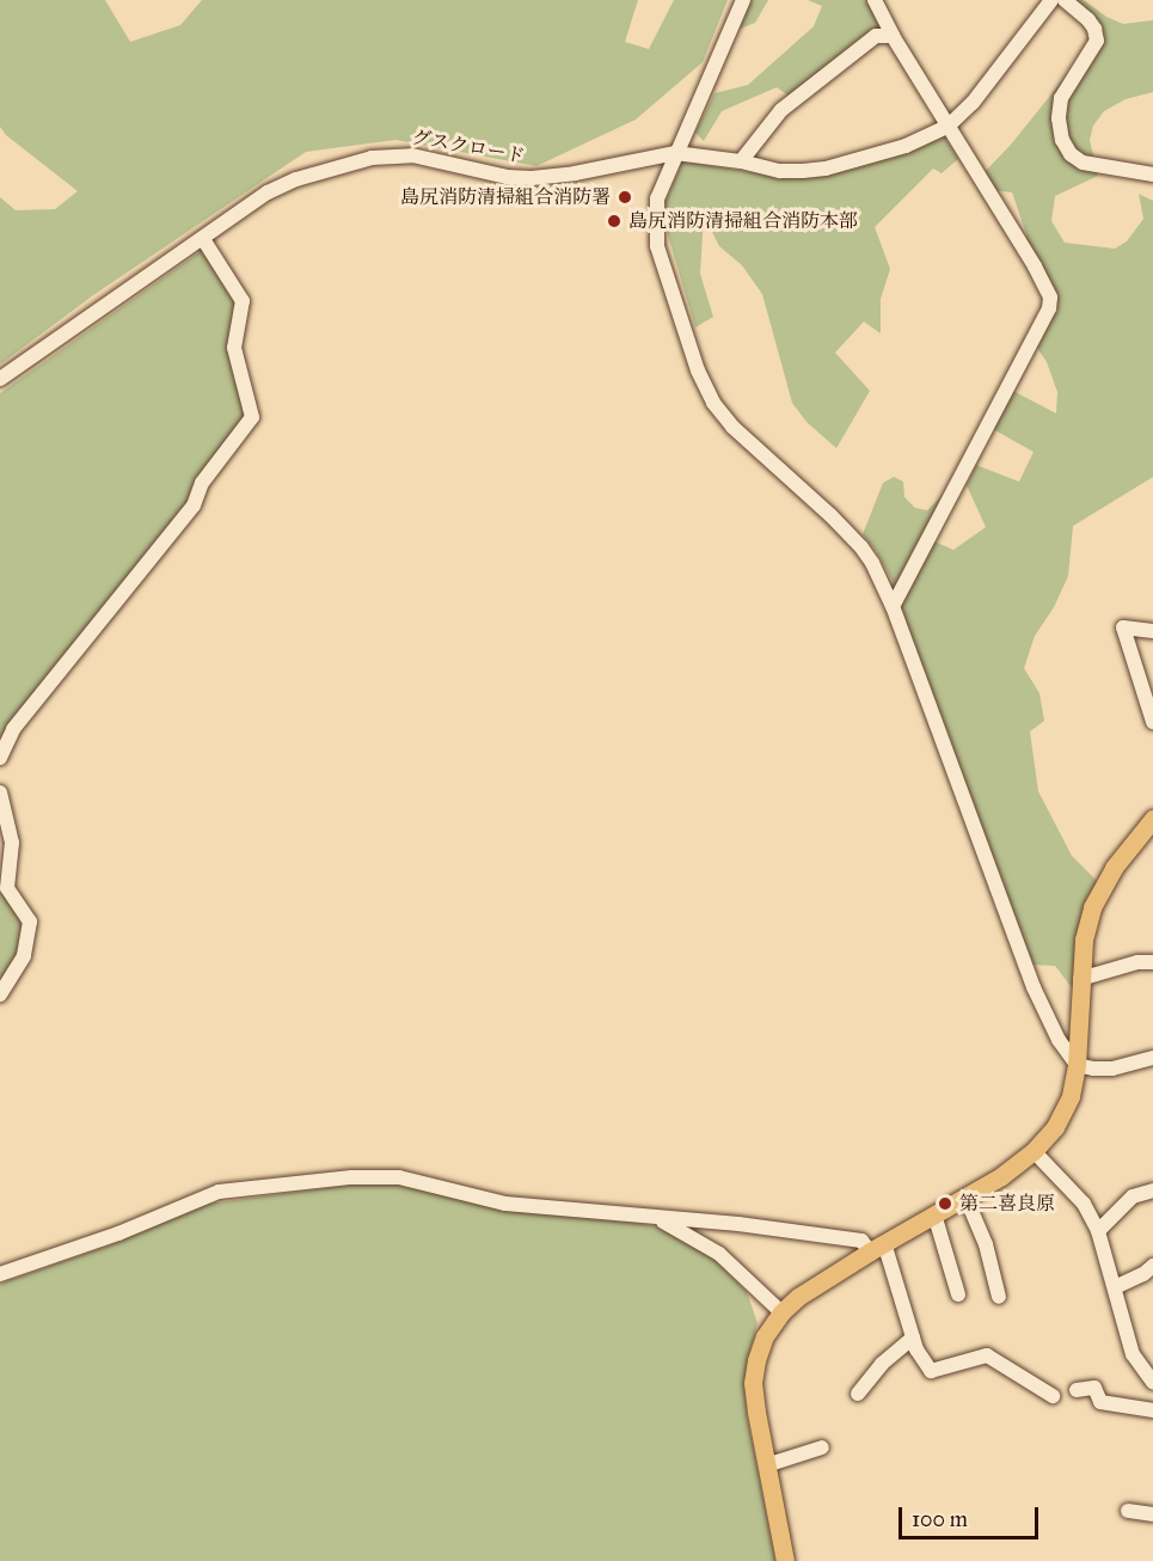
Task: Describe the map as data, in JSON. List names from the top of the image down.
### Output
{
  "streets": {
    "street": ["グスクロード"]
  },
  "places": ["島尻消防清掃組合消防署", "島尻消防清掃組合消防本部", "第二喜良原"],
  "scale_bar": "100 m"
}
